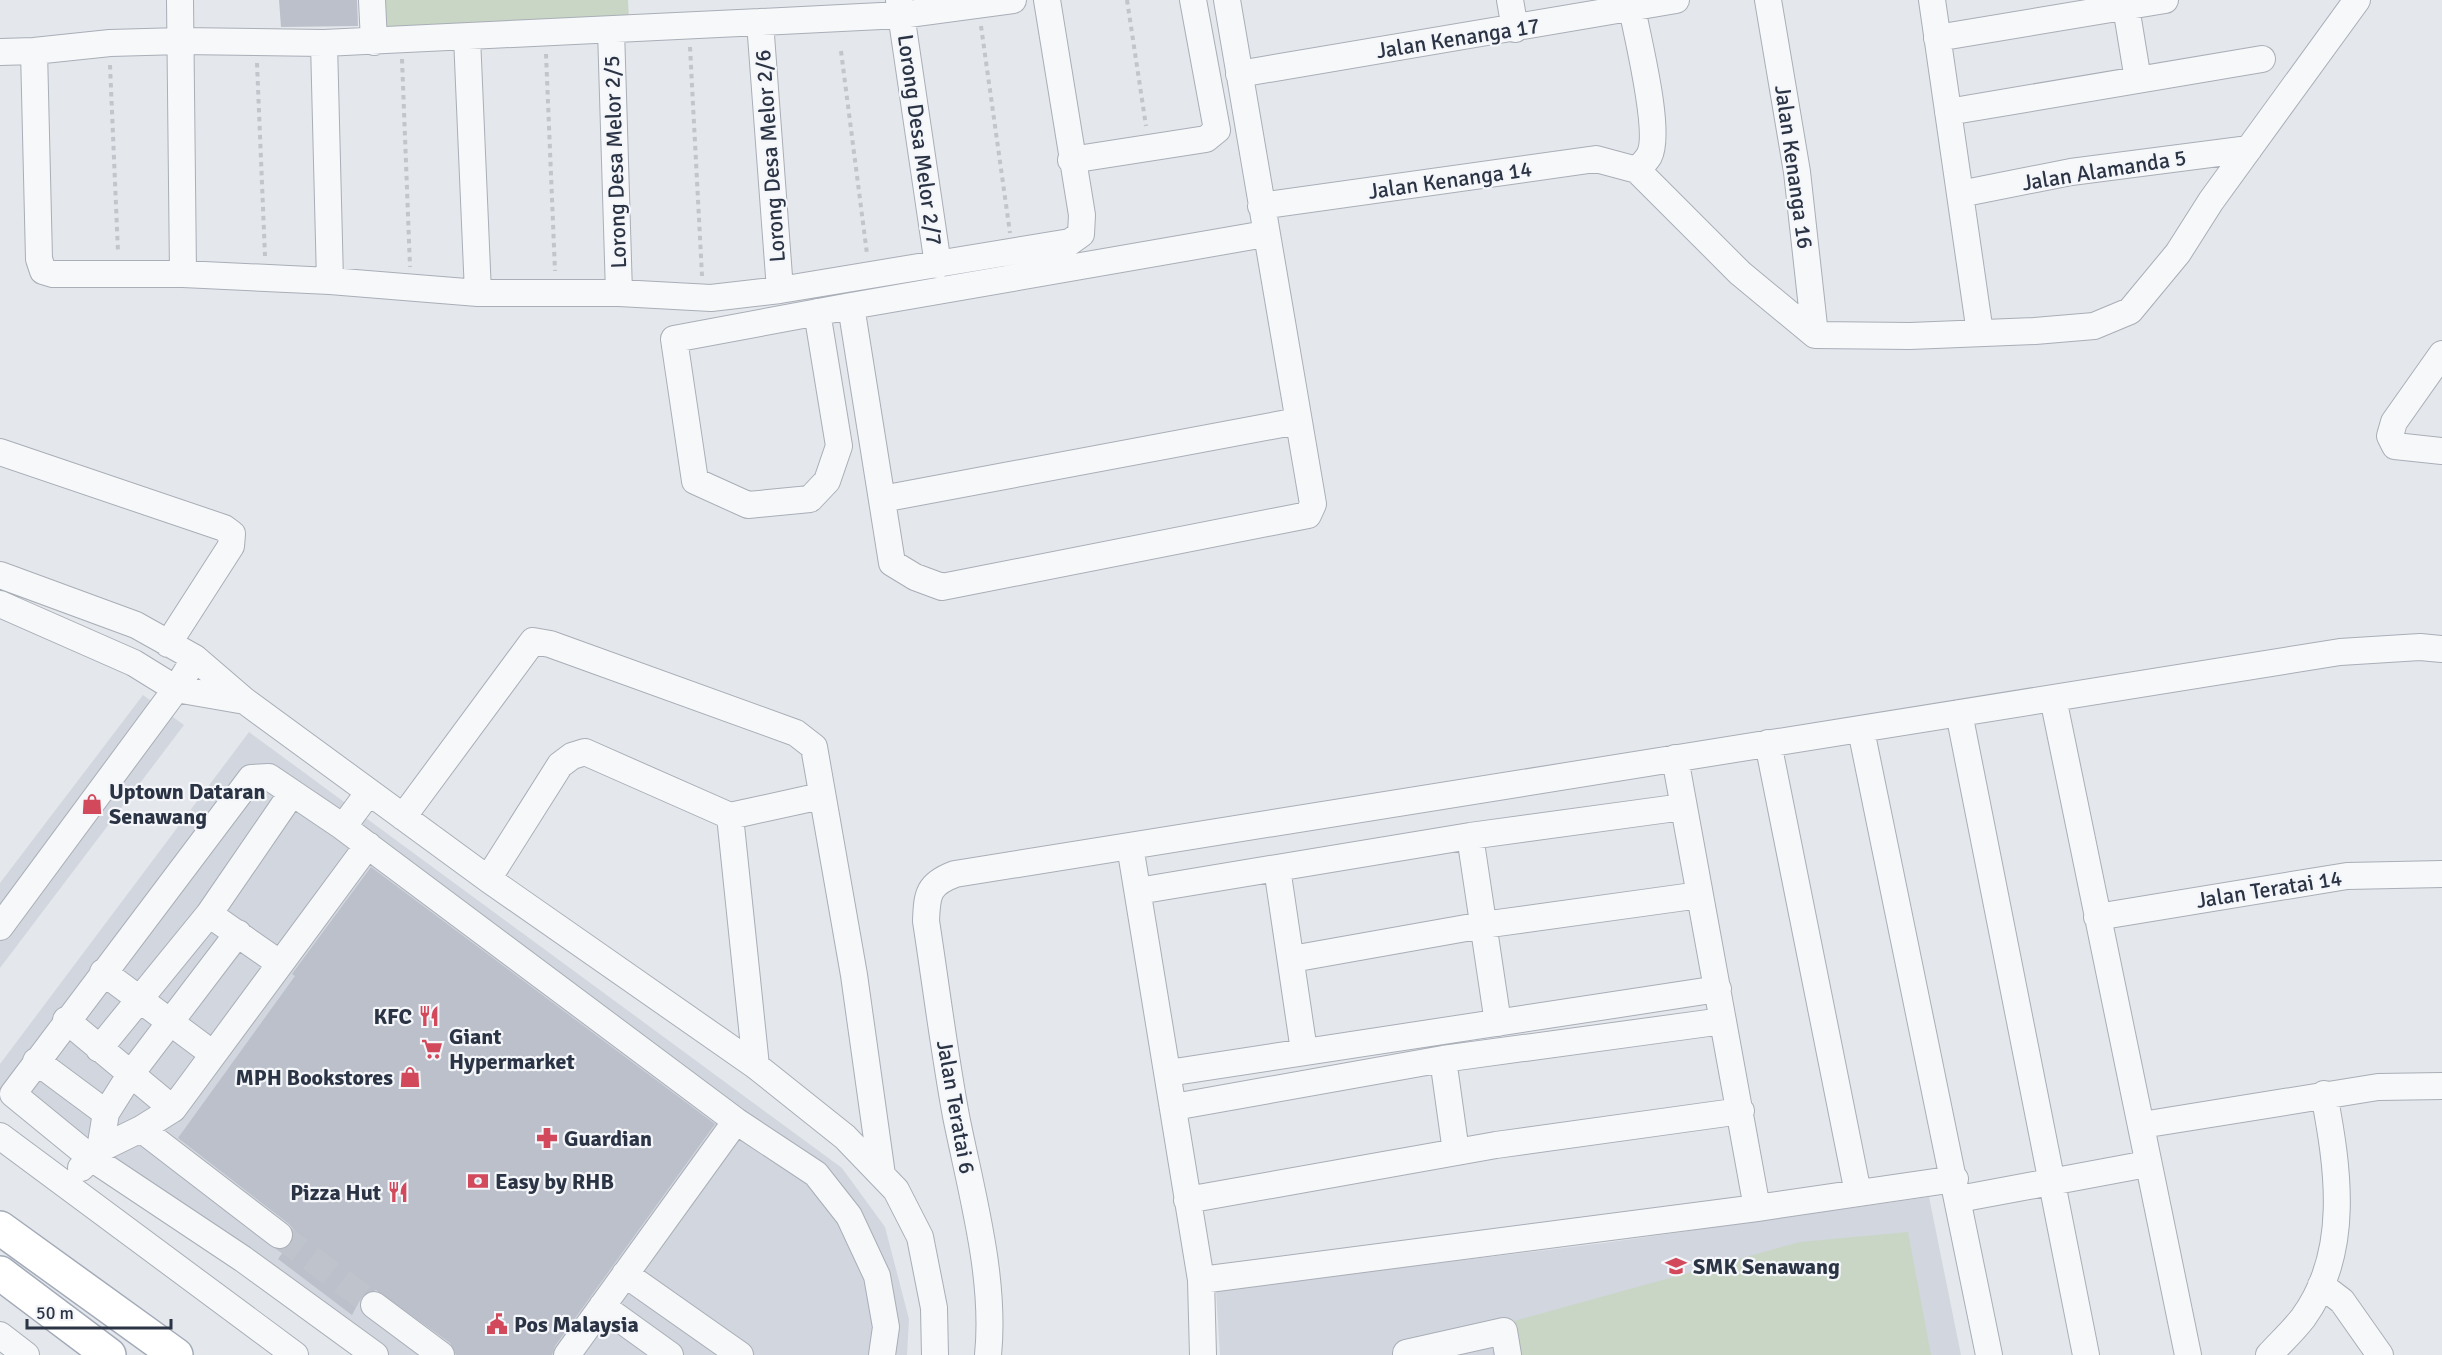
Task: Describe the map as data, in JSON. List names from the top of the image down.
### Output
{
  "streets": {
    "street": [
      "Jalan Kenanga 17",
      "Lorong Desa Melor 2/7",
      "Lorong Desa Melor 2/6",
      "Lorong Desa Melor 2/5",
      "Jalan Kenanga 16",
      "Jalan Alamanda 5",
      "Jalan Kenanga 14",
      "Jalan Teratai 14",
      "Jalan Teratai 6"
    ]
  },
  "places": {
    "shop": ["Uptown Dataran Senawang", "MPH Bookstores"],
    "restaurant": ["KFC", "Pizza Hut"],
    "supermarket": ["Giant Hypermarket"],
    "pharmacy": ["Guardian"],
    "bank": ["Easy by RHB"],
    "school or university": ["SMK Senawang"],
    "public building": ["Pos Malaysia"]
  },
  "scale_bar": "50 m"
}
